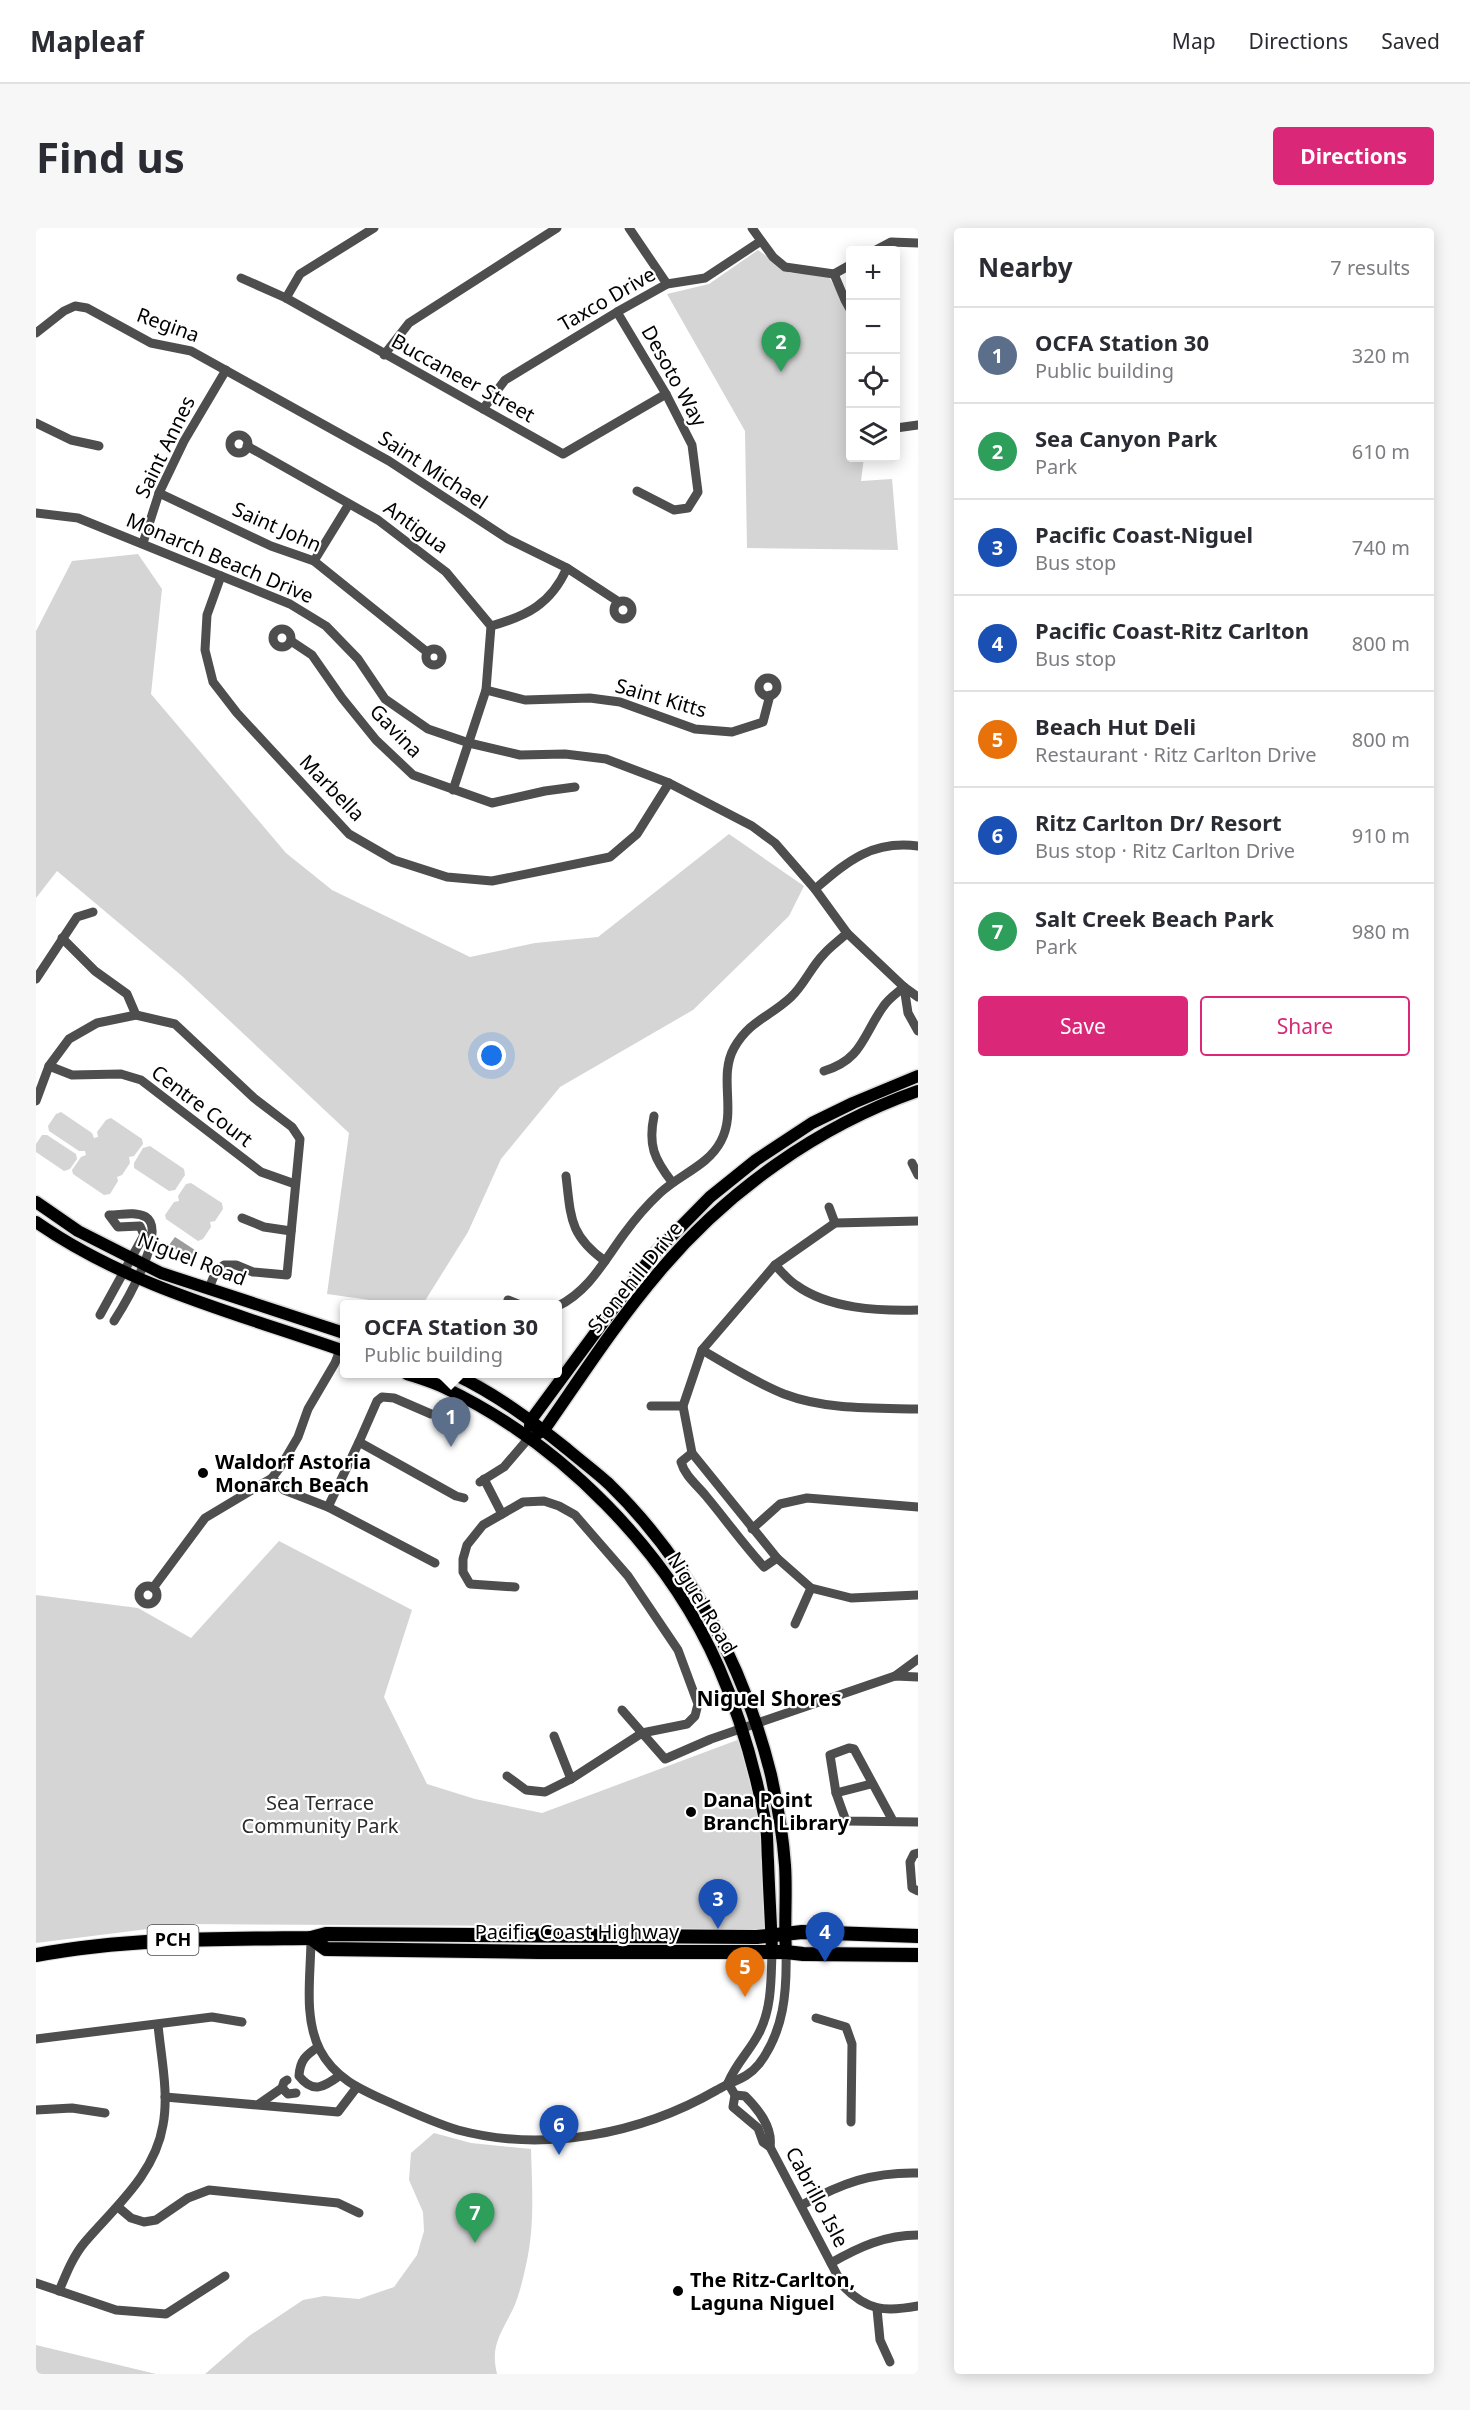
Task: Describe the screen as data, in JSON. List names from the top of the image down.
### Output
{
  "streets": {
    "highway": ["Pacific Coast Highway", "PCH"],
    "main road": ["Niguel Road", "Stonehill Drive"],
    "street": [
      "Taxco Drive",
      "Regina",
      "Desoto Way",
      "Buccaneer Street",
      "Saint Annes",
      "Saint Michael",
      "Saint John",
      "Antigua",
      "Monarch Beach Drive",
      "Saint Kitts",
      "Gavina",
      "Marbella",
      "Centre Court",
      "Cabrillo Isle"
    ]
  },
  "crossings": [
    ["Taxco Drive", "Desoto Way"],
    ["Taxco Drive", "Buccaneer Street"],
    ["Regina", "Saint Annes"],
    ["Regina", "Saint Michael"],
    ["Desoto Way", "Buccaneer Street"],
    ["Saint Annes", "Saint Michael"],
    ["Saint Annes", "Saint John"],
    ["Saint Annes", "Monarch Beach Drive"],
    ["Monarch Beach Drive", "Marbella"],
    ["Niguel Road", "Stonehill Drive"],
    ["Niguel Road", "Pacific Coast Highway"]
  ],
  "districts": ["Niguel Shores"],
  "parks": ["Sea Terrace Community Park"],
  "places": ["Waldorf Astoria Monarch Beach", "Dana Point Branch Library", "The Ritz-Carlton, Laguna Niguel"],
  "page": {
    "header": "Mapleaf",
    "nav": ["Map", "Directions", "Saved"],
    "buttons": [
      "Directions",
      ["Save", "Share"]
    ],
    "title": "Find us",
    "heading": ["Nearby", "7 results"],
    "map_buttons": ["+", "−"],
    "list": [
      {
        "mark": "1",
        "name": "OCFA Station 30",
        "note": "Public building",
        "value": "320 m"
      },
      {
        "mark": "2",
        "name": "Sea Canyon Park",
        "note": "Park",
        "value": "610 m"
      },
      {
        "mark": "3",
        "name": "Pacific Coast-Niguel",
        "note": "Bus stop",
        "value": "740 m"
      },
      {
        "mark": "4",
        "name": "Pacific Coast-Ritz Carlton",
        "note": "Bus stop",
        "value": "800 m"
      },
      {
        "mark": "5",
        "name": "Beach Hut Deli",
        "note": "Restaurant · Ritz Carlton Drive",
        "value": "800 m"
      },
      {
        "mark": "6",
        "name": "Ritz Carlton Dr/ Resort",
        "note": "Bus stop · Ritz Carlton Drive",
        "value": "910 m"
      },
      {
        "mark": "7",
        "name": "Salt Creek Beach Park",
        "note": "Park",
        "value": "980 m"
      }
    ],
    "pins": [
      "2",
      "1",
      "3",
      "4",
      "5",
      "6",
      "7"
    ],
    "popup": ["OCFA Station 30", "Public building"]
  }
}
